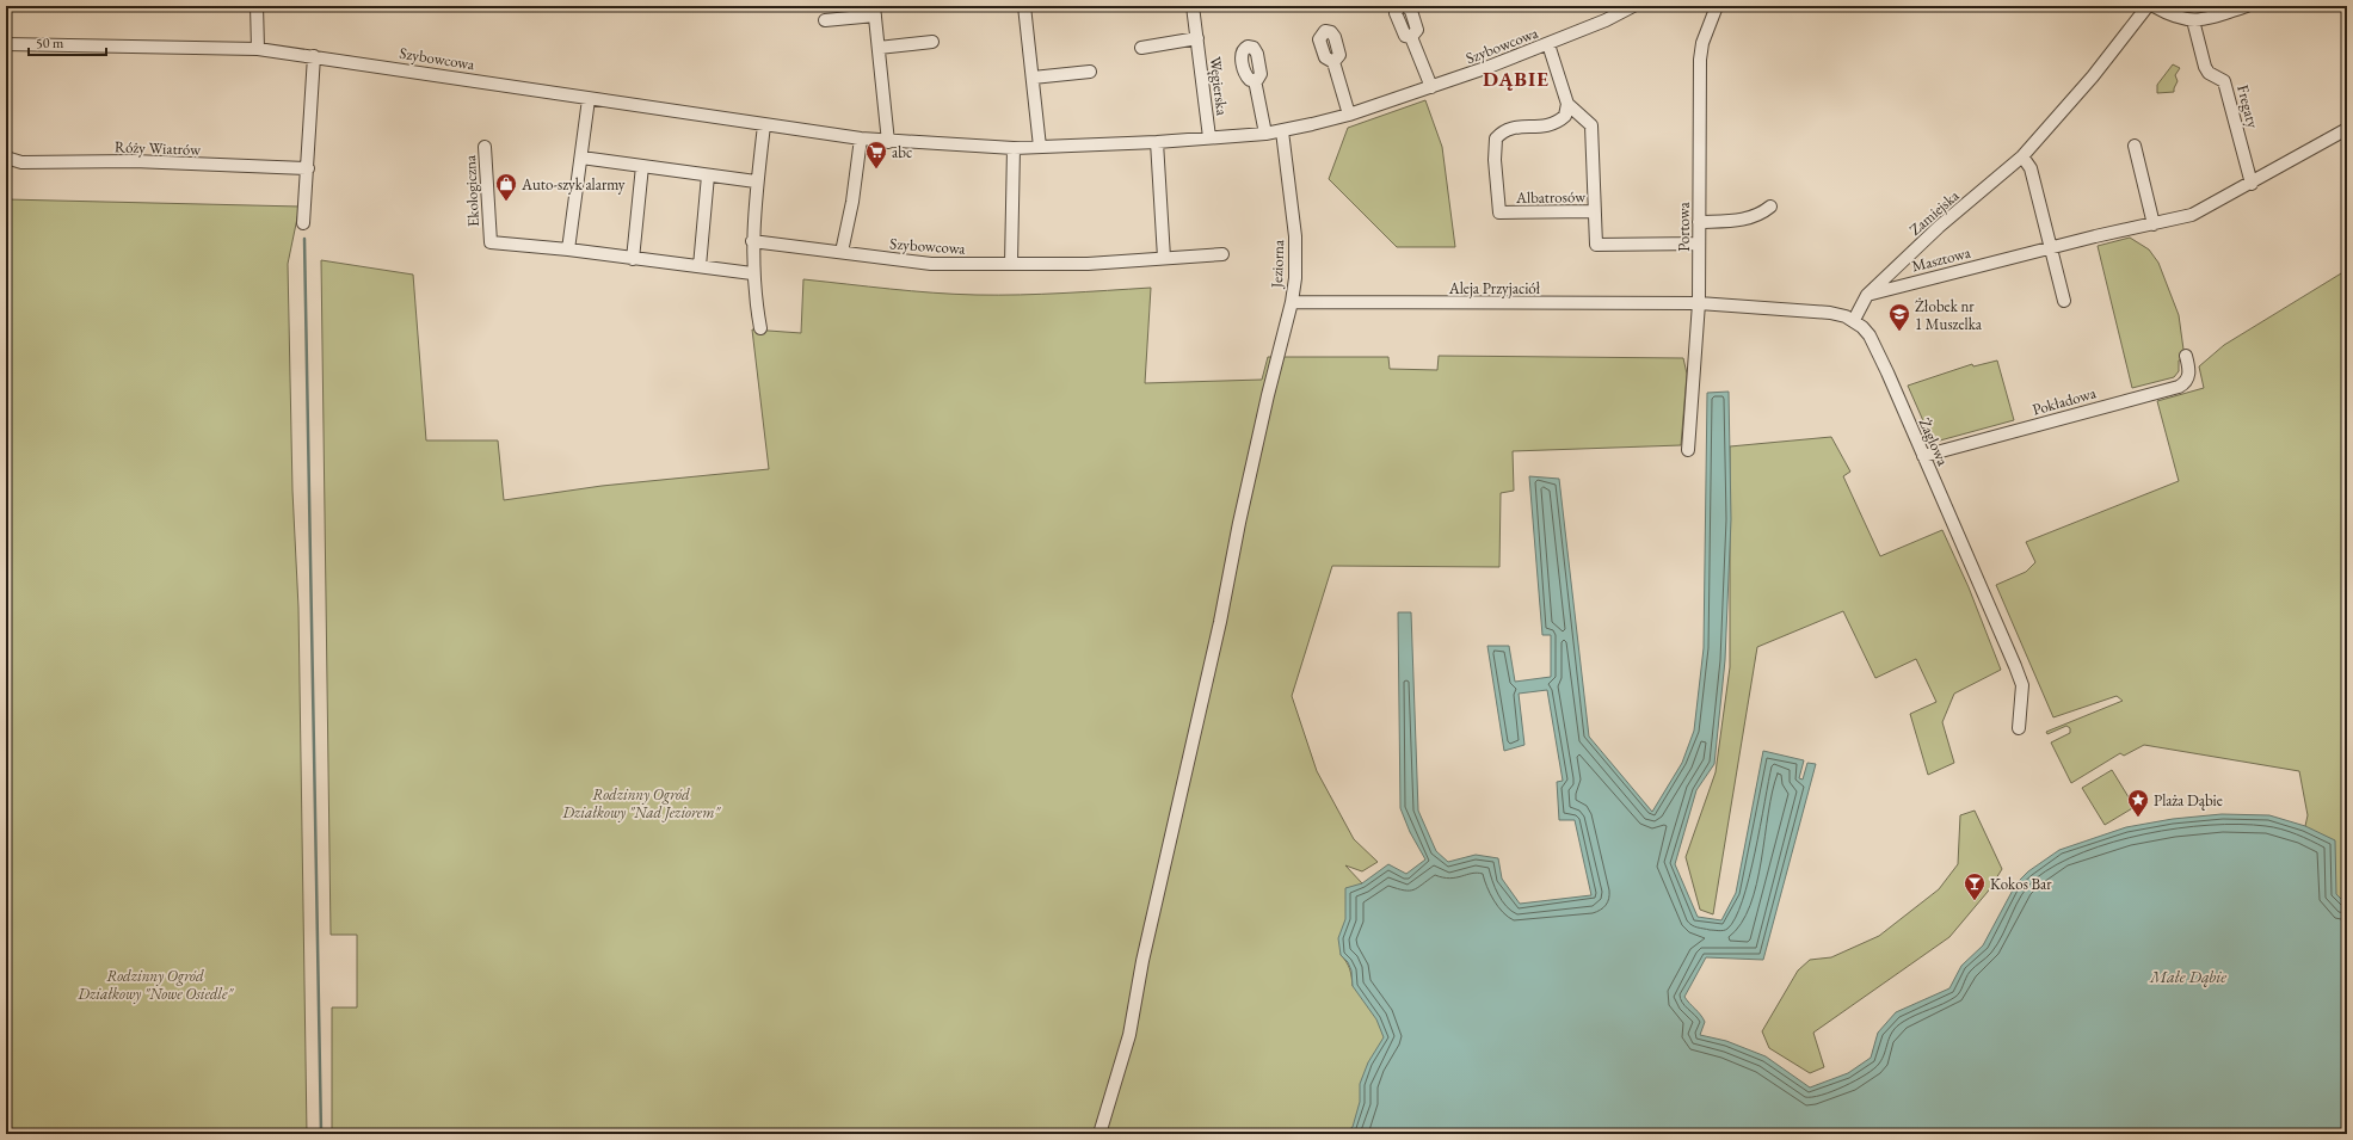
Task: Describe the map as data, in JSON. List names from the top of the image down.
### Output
{
  "streets": {
    "street": [
      "Szybowcowa",
      "Węgierska",
      "Fregaty",
      "Róży Wiatrów",
      "Ekologiczna",
      "Albatrosów",
      "Zamiejska",
      "Portowa",
      "Masztowa",
      "Jeziorna",
      "Aleja Przyjaciół",
      "Pokładowa",
      "Żaglowa"
    ]
  },
  "crossings": [
    ["Szybowcowa", "Węgierska"],
    ["Szybowcowa", "Jeziorna"],
    ["Albatrosów", "Portowa"],
    ["Zamiejska", "Masztowa"],
    ["Portowa", "Aleja Przyjaciół"],
    ["Portowa", "Żaglowa"],
    ["Jeziorna", "Aleja Przyjaciół"],
    ["Aleja Przyjaciół", "Żaglowa"],
    ["Pokładowa", "Żaglowa"]
  ],
  "districts": ["DĄBIE"],
  "water": ["Małe Dąbie"],
  "parks": ["Rodzinny Ogród Działkowy \"Nad Jeziorem\"", "Rodzinny Ogród Działkowy \"Nowe Osiedle\""],
  "places": {
    "supermarket": ["abc"],
    "shop": ["Auto-szyk alarmy"],
    "school or university": ["Żłobek nr 1 Muszelka"],
    "place": ["Plaża Dąbie"],
    "bar": ["Kokos Bar"]
  },
  "scale_bar": "50 m"
}
